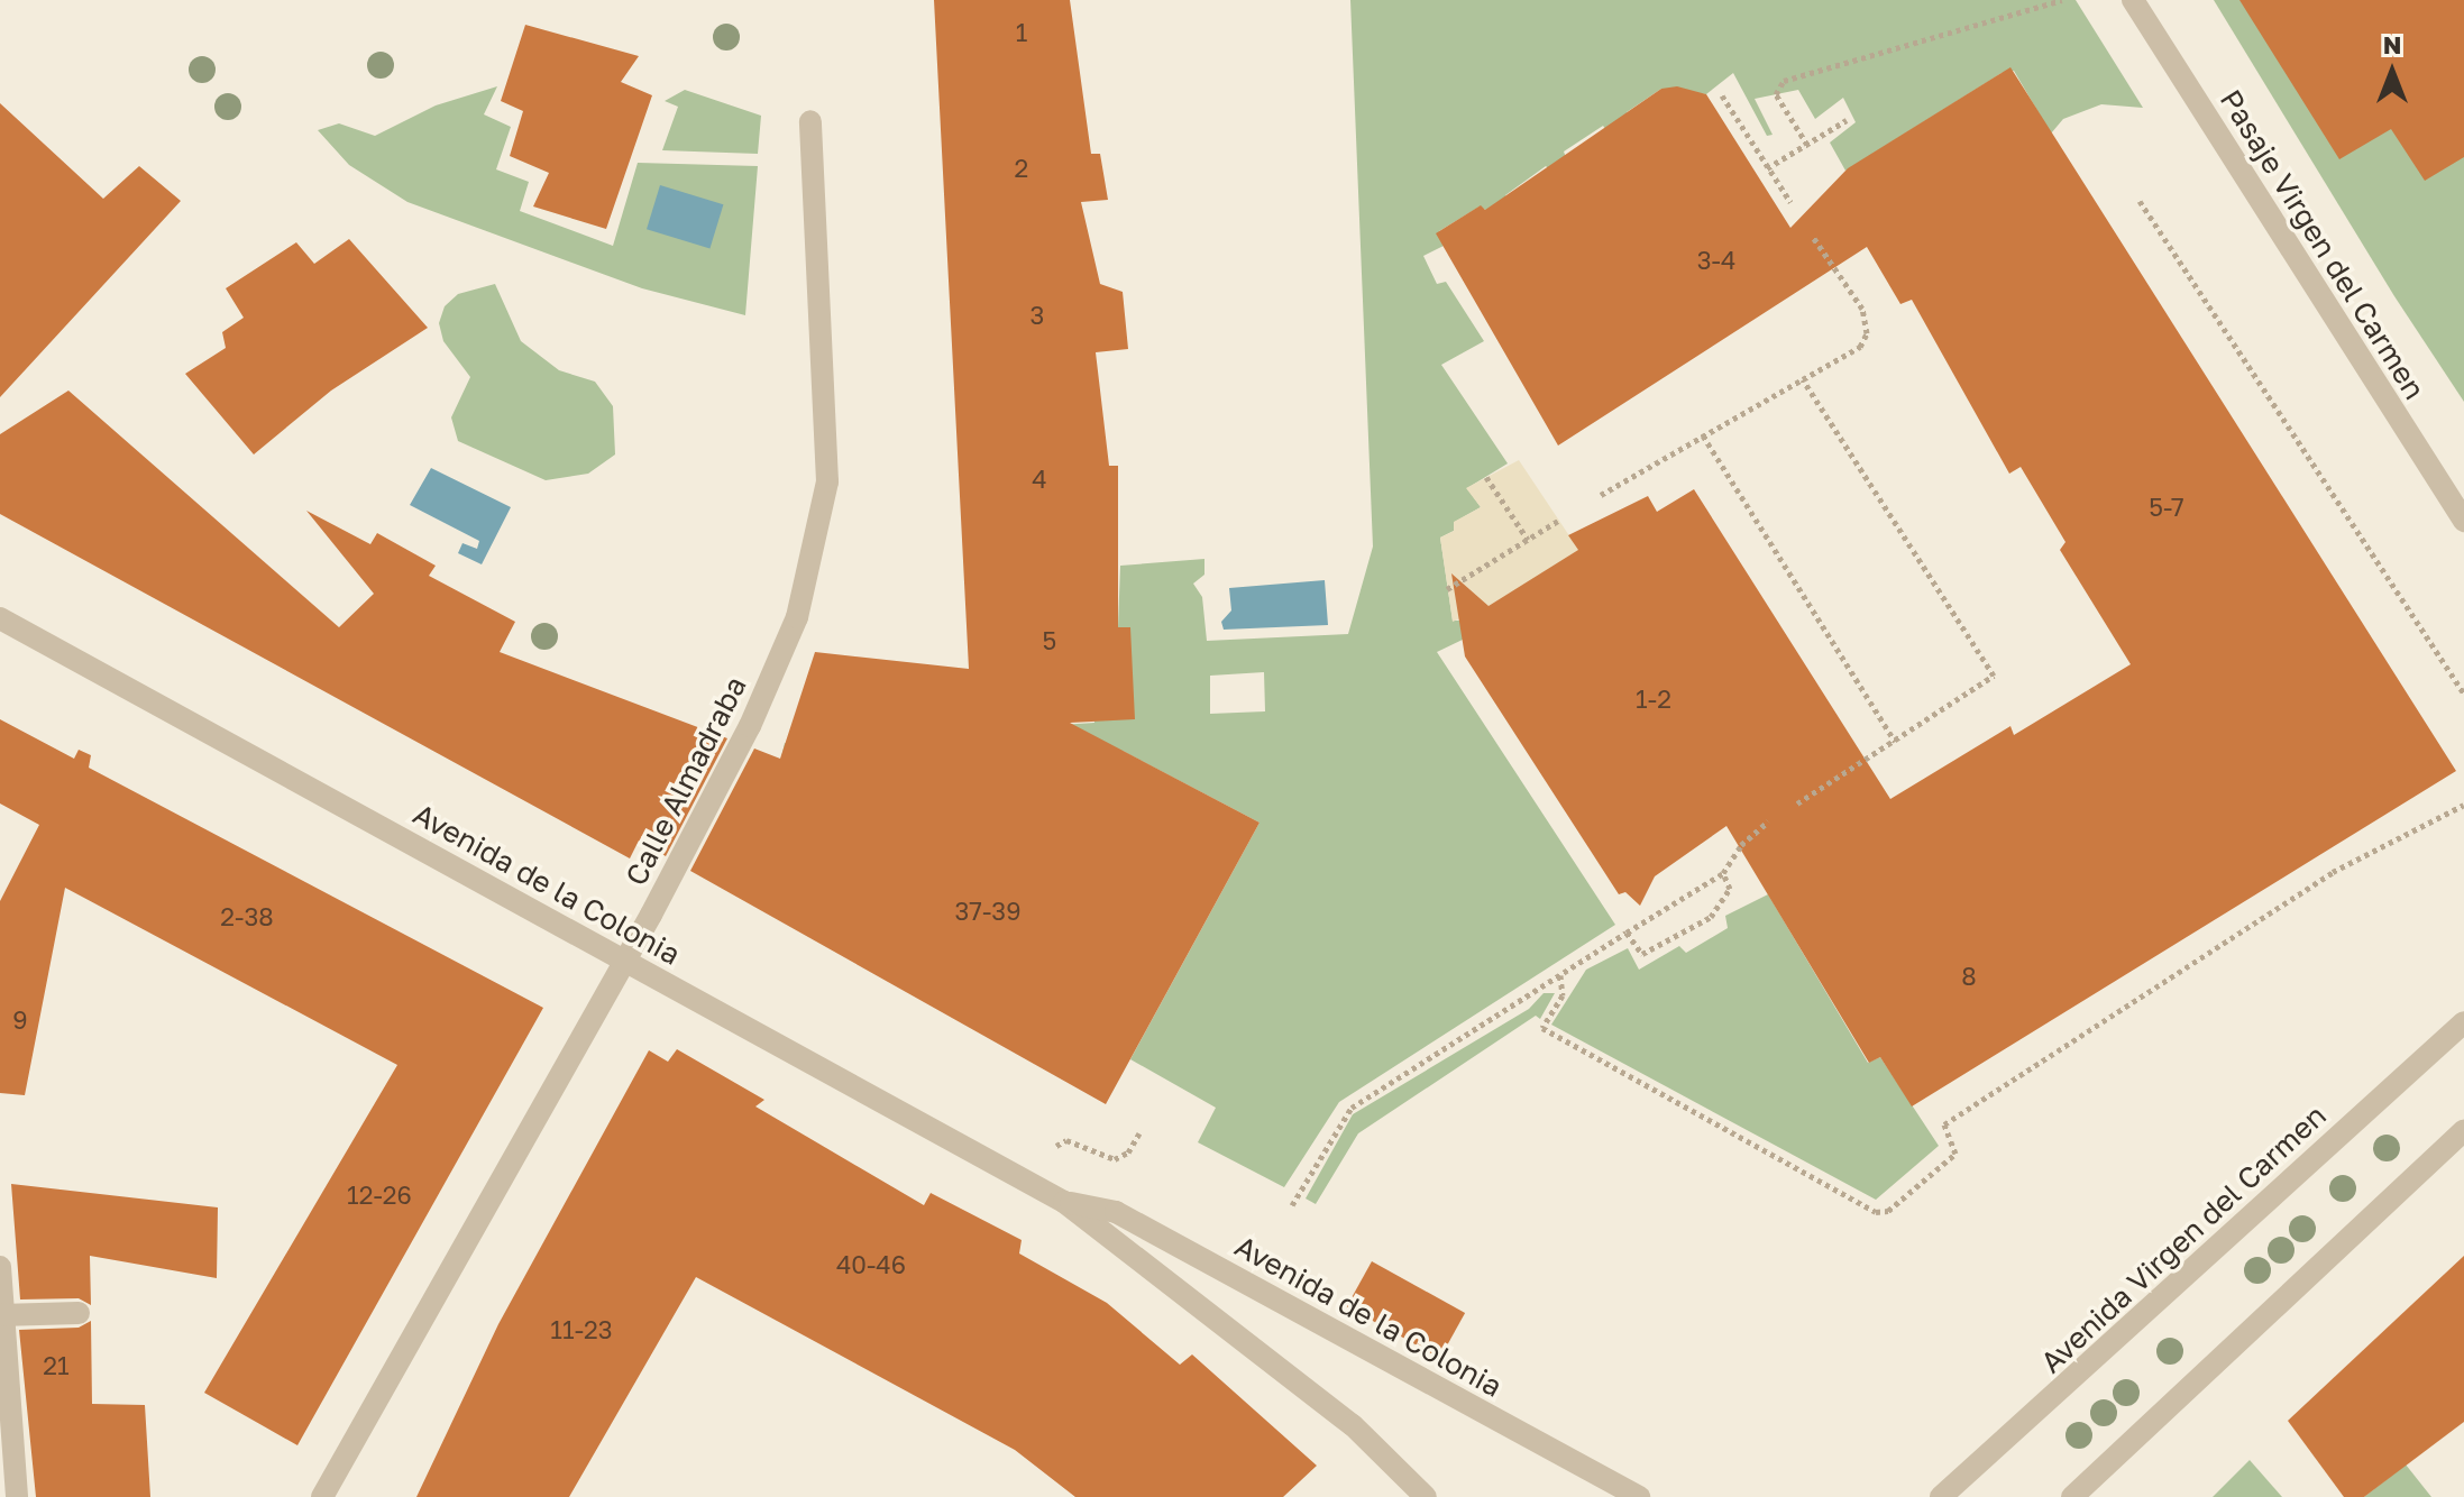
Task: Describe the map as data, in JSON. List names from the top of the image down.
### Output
{
  "streets": {
    "street": [
      "Pasaje Virgen del Carmen",
      "Calle Almadraba",
      "Avenida de la Colonia",
      "Avenida Virgen del Carmen"
    ]
  },
  "crossings": [
    ["Calle Almadraba", "Avenida de la Colonia"]
  ],
  "house_numbers": [
    "1",
    "2",
    "3-4",
    "3",
    "4",
    "5-7",
    "5",
    "1-2",
    "37-39",
    "2-38",
    "8",
    "9",
    "12-26",
    "40-46",
    "11-23",
    "21"
  ],
  "north": "top"
}
